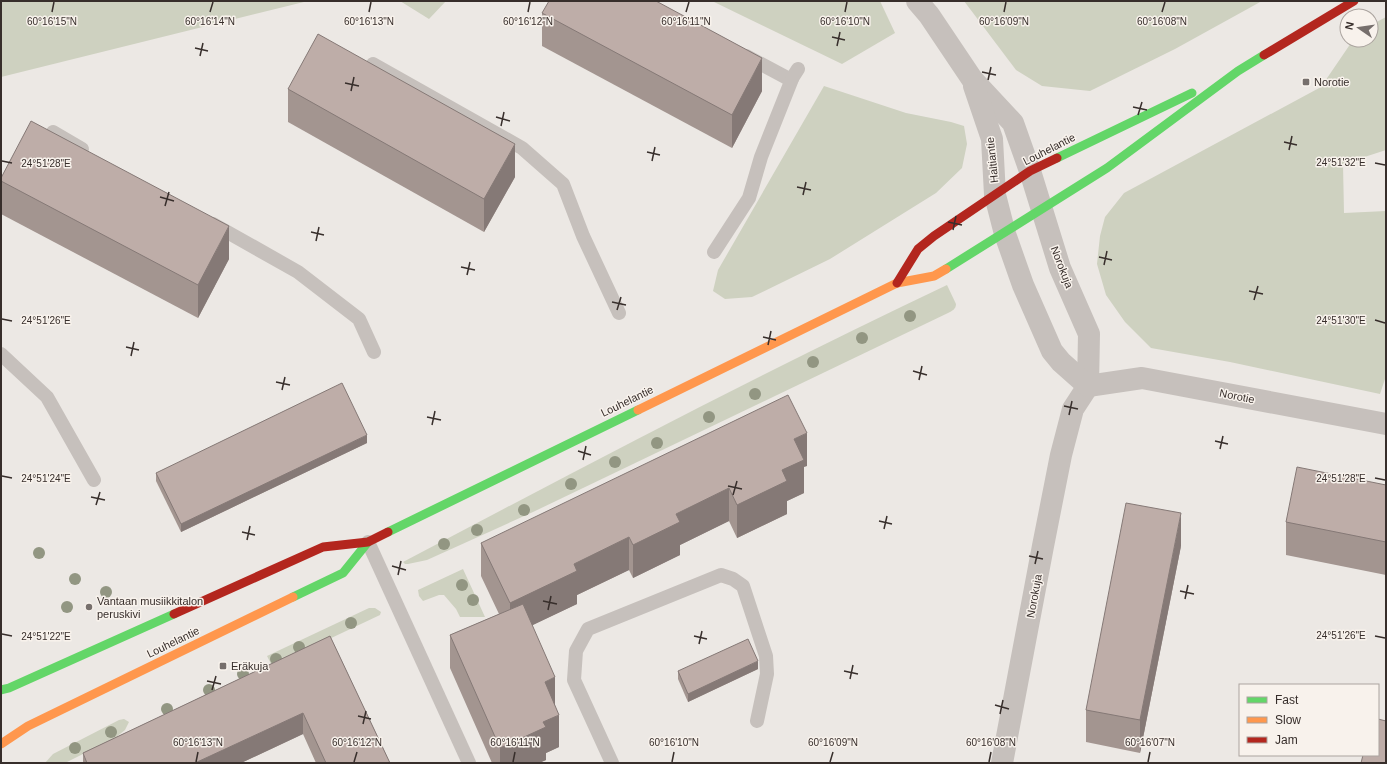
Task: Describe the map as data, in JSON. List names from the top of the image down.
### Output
{
  "streets": {
    "main road": ["Louhelantie"],
    "street": ["Haltiantie", "Norokuja", "Norotie"]
  },
  "crossings": [
    ["Louhelantie", "Haltiantie"],
    ["Louhelantie", "Norokuja"],
    ["Haltiantie", "Norokuja"],
    ["Norokuja", "Norotie"]
  ],
  "places": {
    "transit": ["Norotie", "Eräkuja"],
    "other": ["Vantaan musiikkitalon peruskivi"]
  },
  "legend": ["Fast", "Slow", "Jam"],
  "north": "left",
  "coordinates": [
    "60°16'15\"N",
    "60°16'13\"N",
    "60°16'12\"N",
    "60°16'11\"N",
    "60°16'10\"N",
    "60°16'09\"N",
    "60°16'08\"N",
    "60°16'14\"N",
    "24°51'32\"E",
    "24°51'28\"E",
    "24°51'30\"E",
    "24°51'26\"E",
    "24°51'24\"E",
    "24°51'22\"E",
    "60°16'07\"N"
  ]
}
